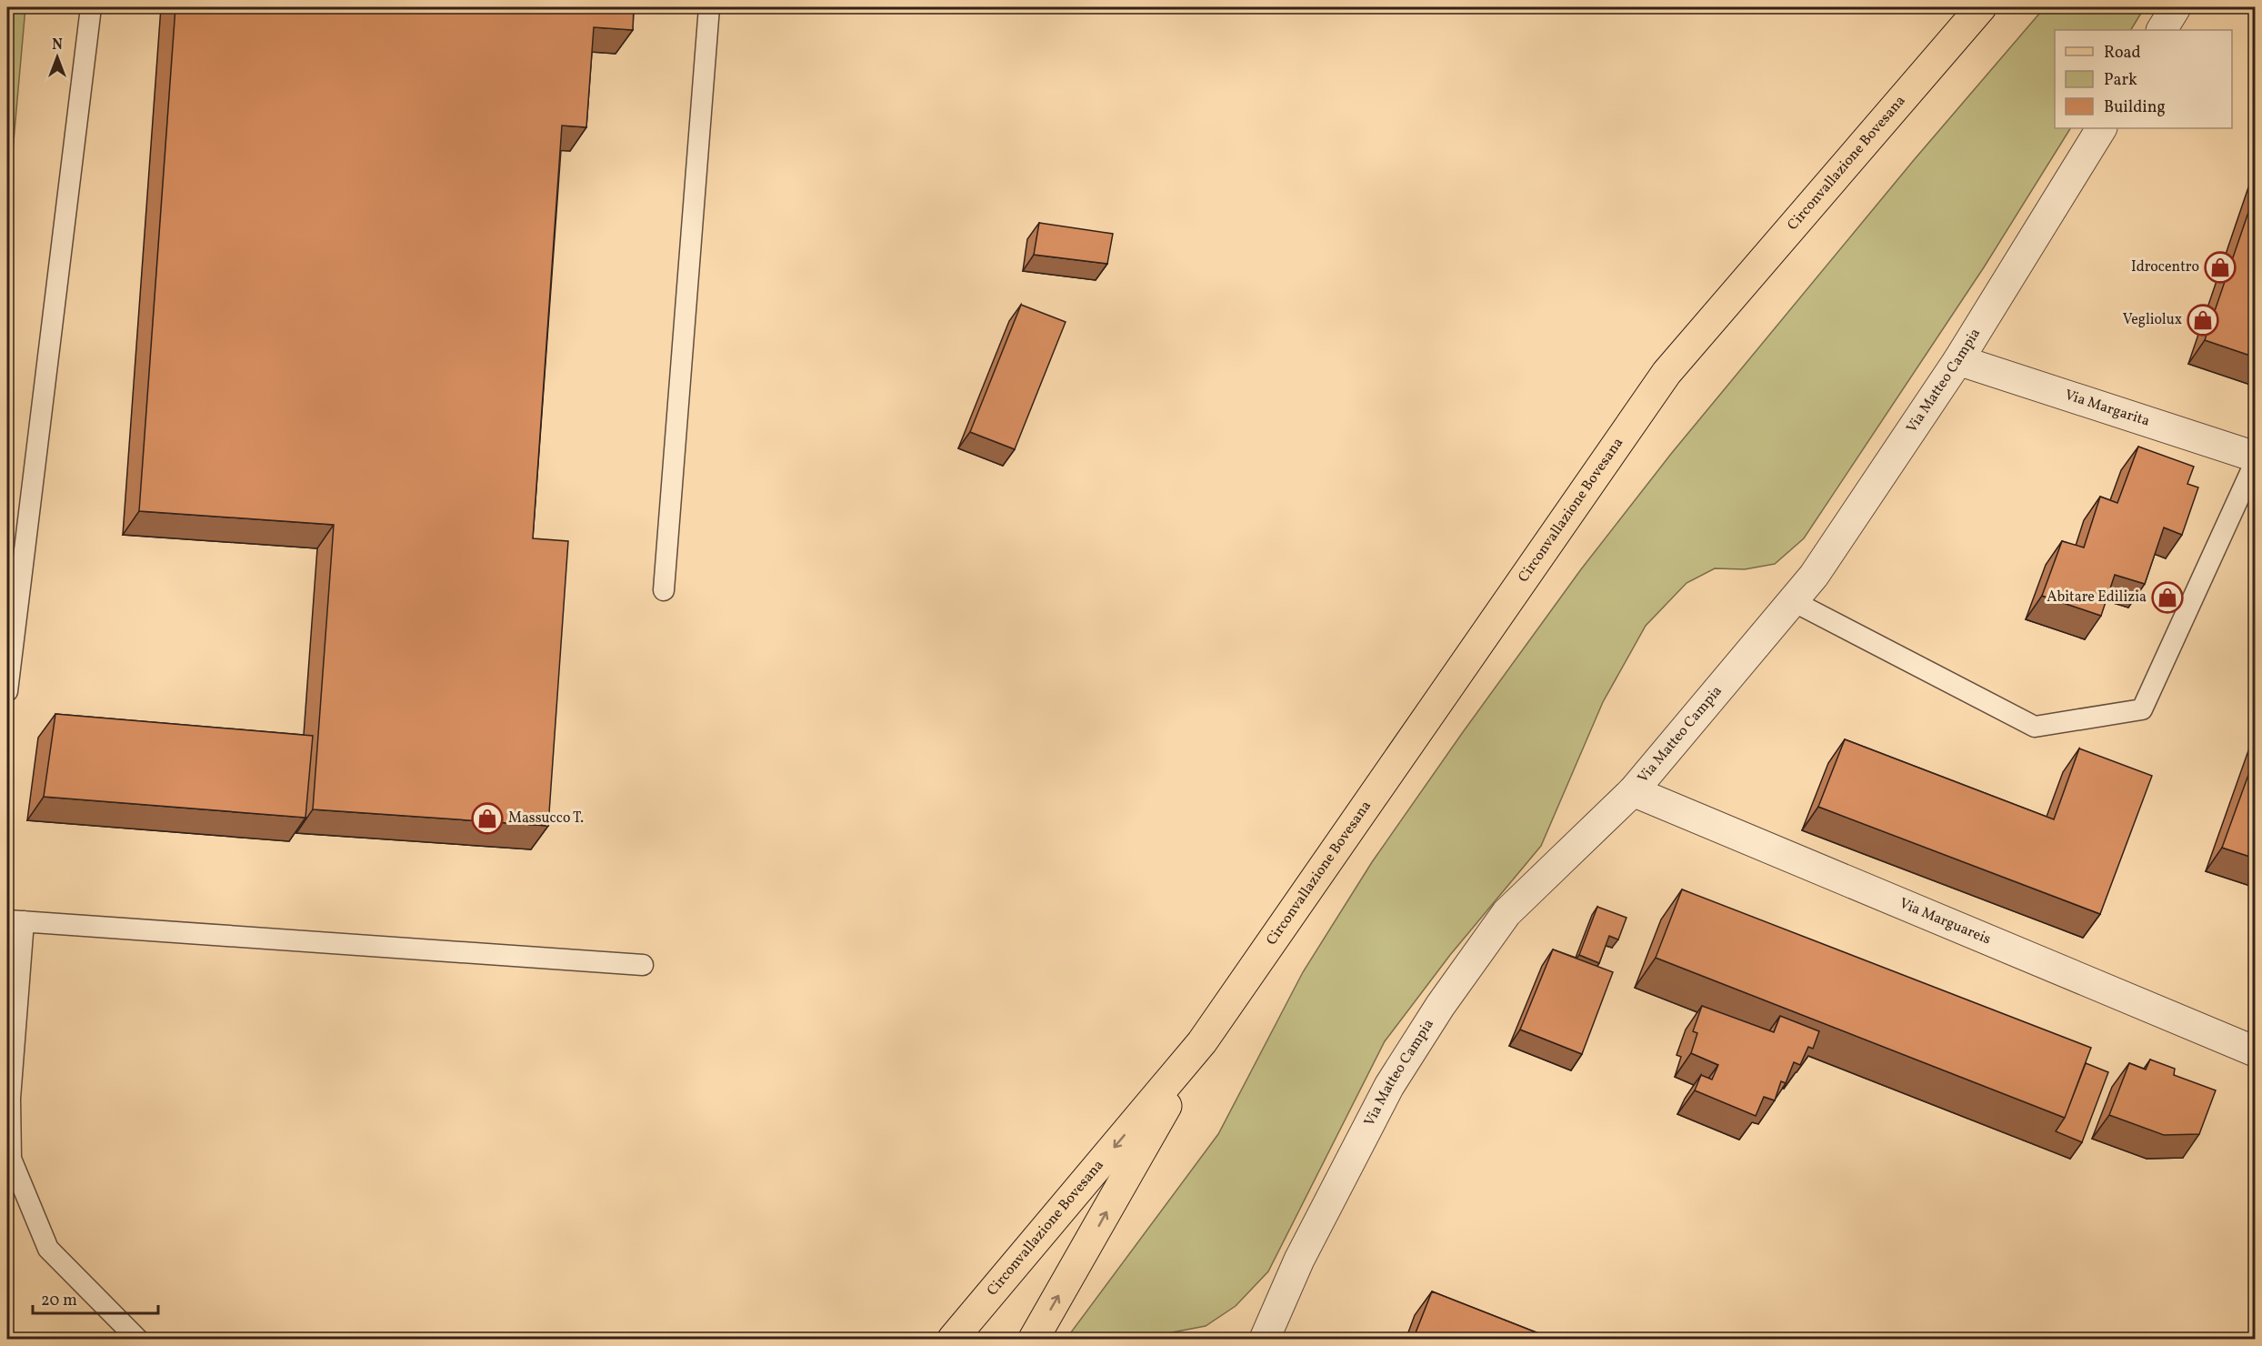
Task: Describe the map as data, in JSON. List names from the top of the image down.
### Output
{
  "streets": {
    "main road": ["Circonvallazione Bovesana"],
    "street": ["Via Matteo Campia", "Via Margarita", "Via Marguareis"]
  },
  "crossings": [
    ["Via Matteo Campia", "Via Margarita"],
    ["Via Matteo Campia", "Via Marguareis"]
  ],
  "places": {
    "shop": [
      "Idrocentro",
      "Vegliolux",
      "Abitare Edilizia",
      "Massucco T."
    ]
  },
  "legend": ["Road", "Park", "Building"],
  "scale_bar": "20 m",
  "north": "top"
}
